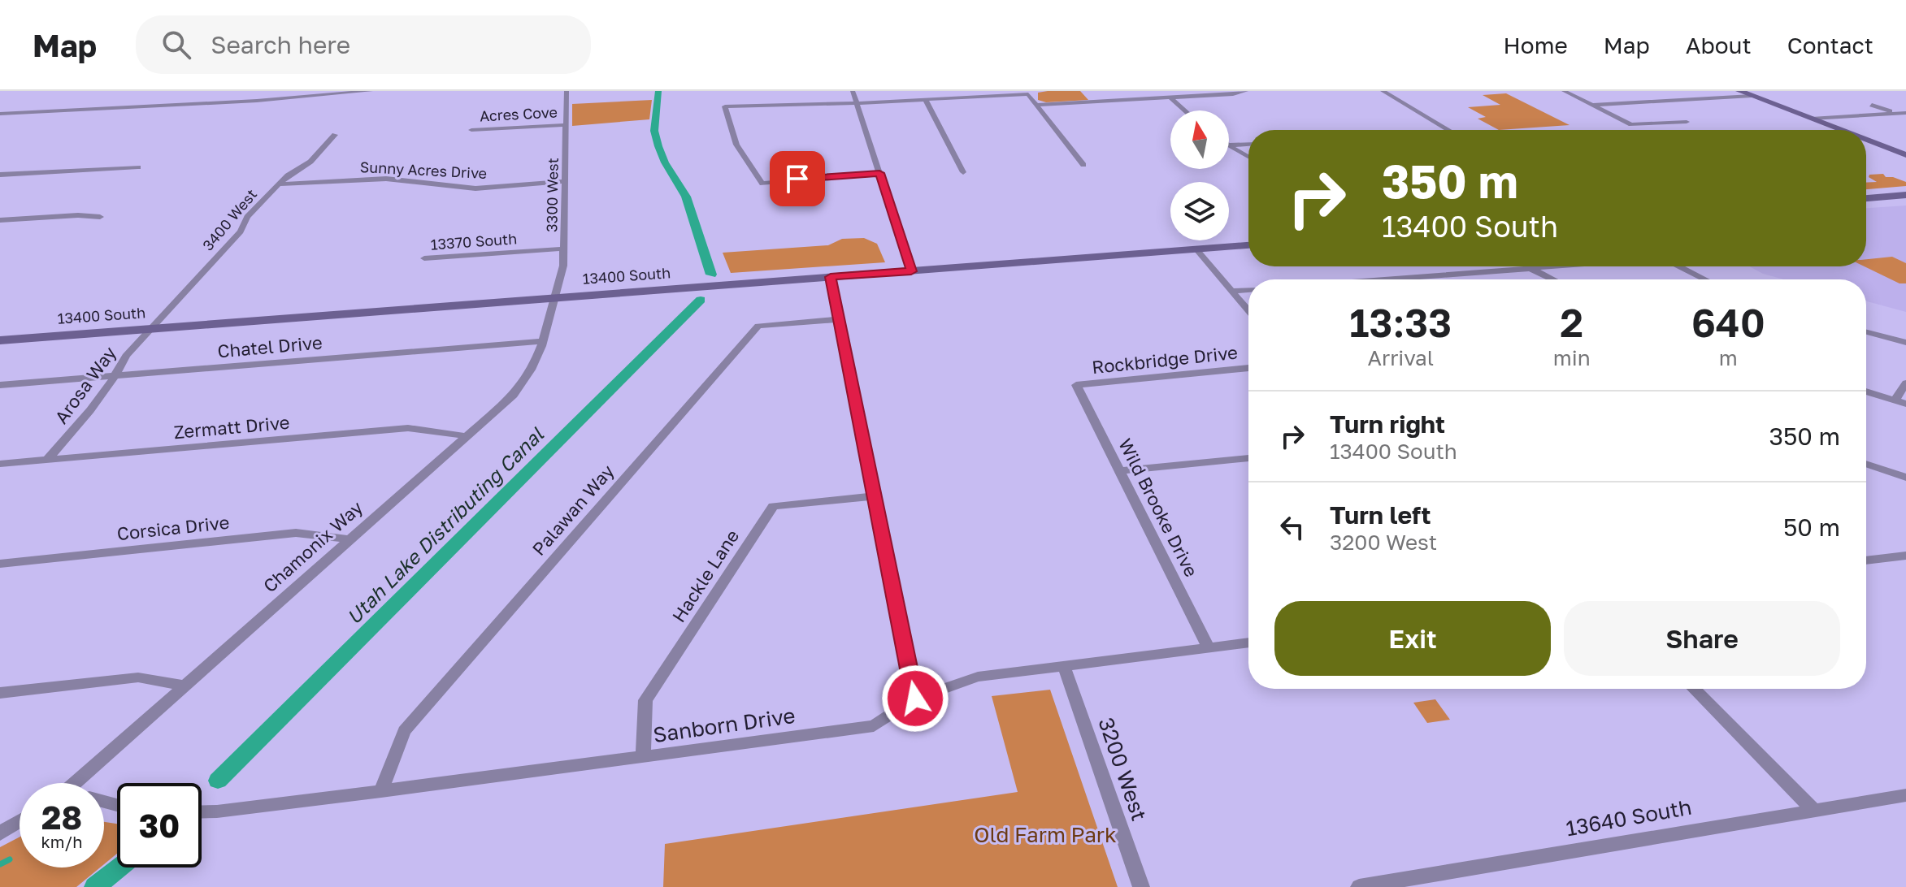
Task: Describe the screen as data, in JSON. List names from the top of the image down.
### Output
{
  "streets": {
    "main road": ["13400 South"],
    "street": [
      "Acres Cove",
      "Sunny Acres Drive",
      "3300 West",
      "3400 West",
      "13370 South",
      "Chatel Drive",
      "Rockbridge Drive",
      "Arosa Way",
      "Zermatt Drive",
      "Wild Brooke Drive",
      "Palawan Way",
      "Corsica Drive",
      "Chamonix Way",
      "Hackle Lane",
      "Sanborn Drive",
      "3200 West",
      "13640 South"
    ]
  },
  "crossings": [
    ["Acres Cove", "3300 West"],
    ["Sunny Acres Drive", "3300 West"],
    ["Sunny Acres Drive", "3400 West"],
    ["3300 West", "13370 South"],
    ["3300 West", "13400 South"],
    ["3300 West", "Chamonix Way"],
    ["3400 West", "13400 South"],
    ["3400 West", "Arosa Way"],
    ["13400 South", "Arosa Way"],
    ["13400 South", "Chamonix Way"],
    ["Chatel Drive", "Arosa Way"],
    ["Chatel Drive", "Chamonix Way"],
    ["Rockbridge Drive", "Wild Brooke Drive"],
    ["Arosa Way", "Zermatt Drive"],
    ["Zermatt Drive", "Chamonix Way"],
    ["Wild Brooke Drive", "Sanborn Drive"],
    ["Palawan Way", "Sanborn Drive"],
    ["Corsica Drive", "Chamonix Way"],
    ["Hackle Lane", "Sanborn Drive"],
    ["Sanborn Drive", "3200 West"]
  ],
  "water": ["Utah Lake Distributing Canal"],
  "parks": ["Old Farm Park"],
  "north": "top",
  "page": {
    "header": "Map",
    "search": "Search here",
    "nav": [
      "Home",
      "Map",
      "About",
      "Contact"
    ],
    "turn": ["350 m", "13400 South"],
    "eta": [
      "13:33",
      "Arrival",
      "2",
      "min",
      "640",
      "m"
    ],
    "list": [
      {
        "name": "Turn right",
        "note": "13400 South",
        "value": "350 m"
      },
      {
        "name": "Turn left",
        "note": "3200 West",
        "value": "50 m"
      }
    ],
    "buttons": ["Exit", "Share"],
    "speed": "28 km/h",
    "limit": "30"
  }
}
